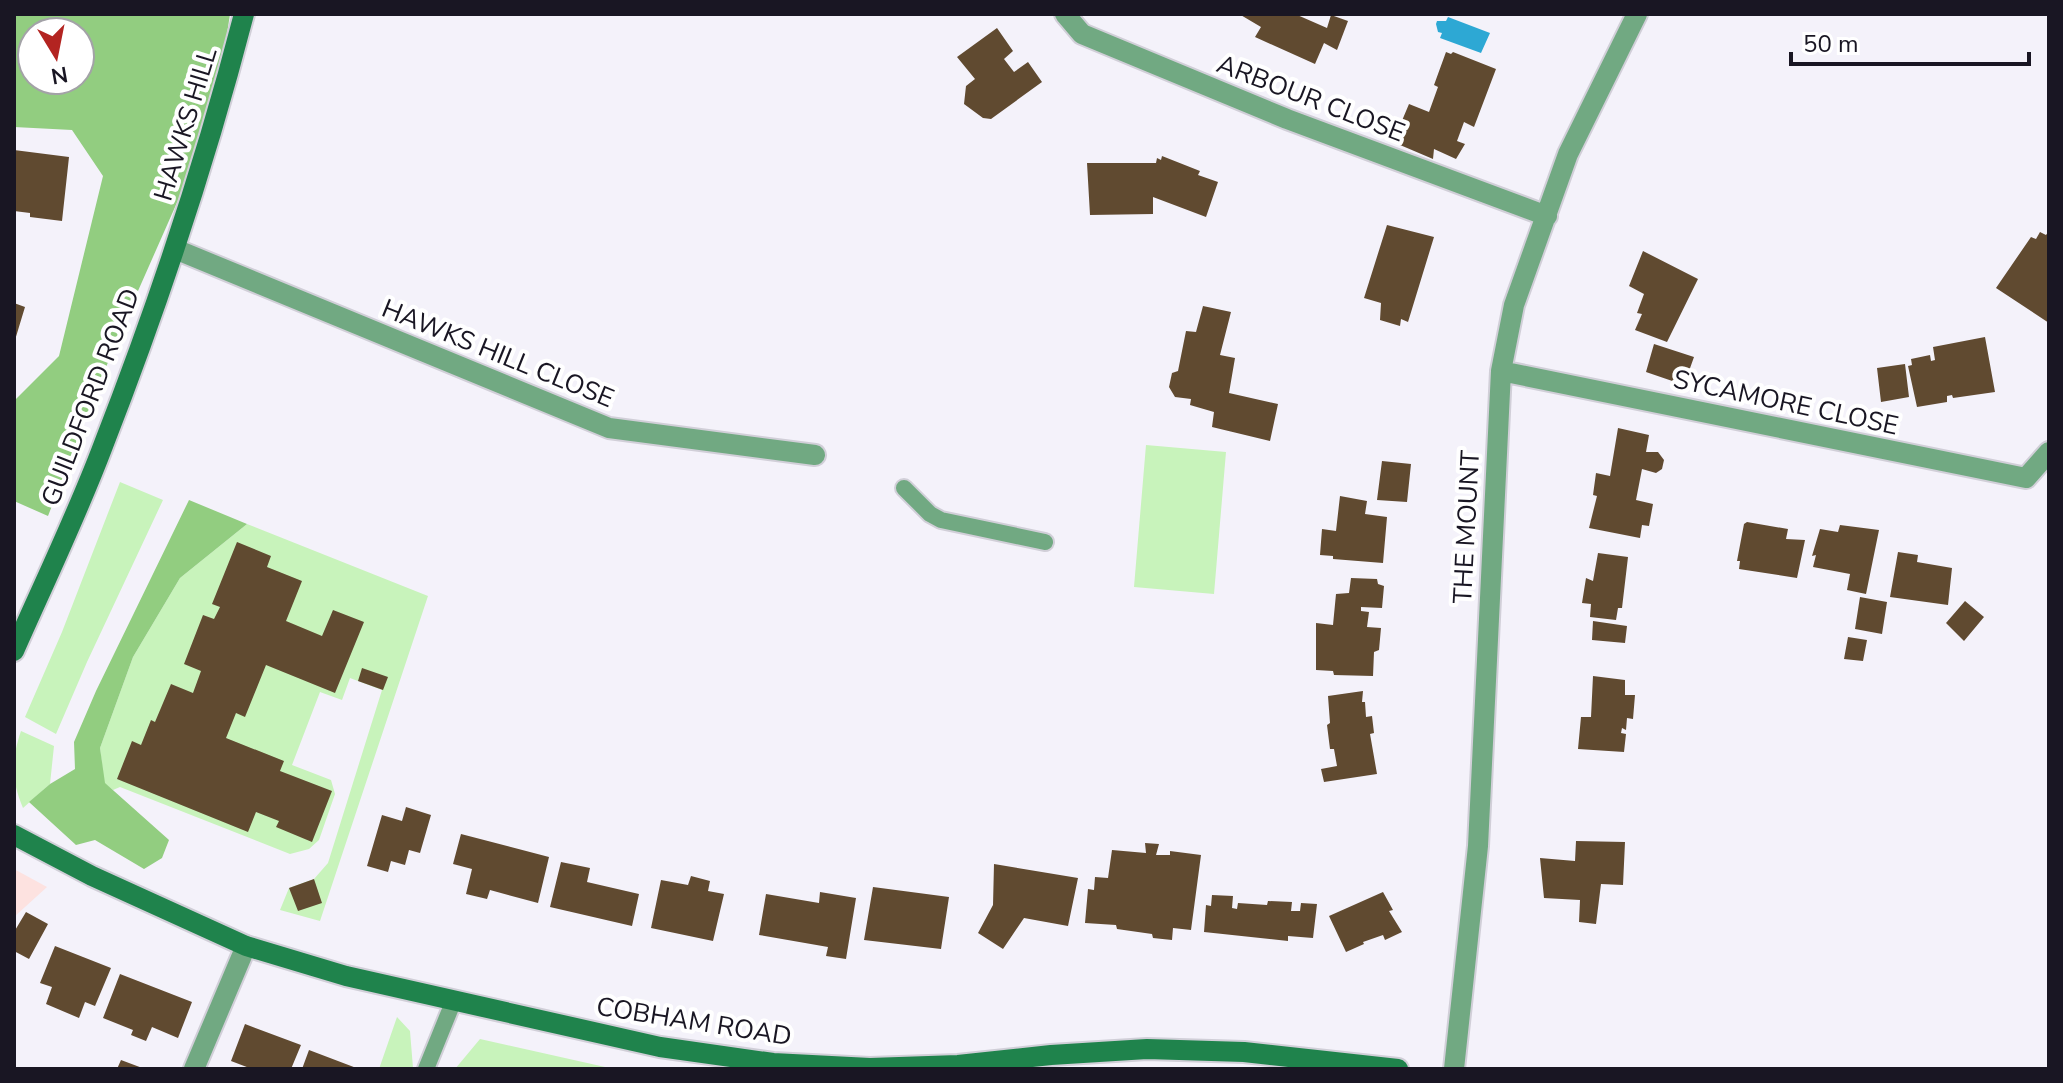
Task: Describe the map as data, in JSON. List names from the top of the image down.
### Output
{
  "streets": {
    "street": [
      "ARBOUR CLOSE",
      "HAWKS HILL",
      "HAWKS HILL CLOSE",
      "GUILDFORD ROAD",
      "SYCAMORE CLOSE",
      "THE MOUNT",
      "COBHAM ROAD"
    ]
  },
  "crossings": [
    ["ARBOUR CLOSE", "THE MOUNT"],
    ["HAWKS HILL", "HAWKS HILL CLOSE"],
    ["HAWKS HILL", "GUILDFORD ROAD"],
    ["HAWKS HILL CLOSE", "GUILDFORD ROAD"],
    ["SYCAMORE CLOSE", "THE MOUNT"]
  ],
  "scale_bar": "50 m",
  "north": "bottom"
}
